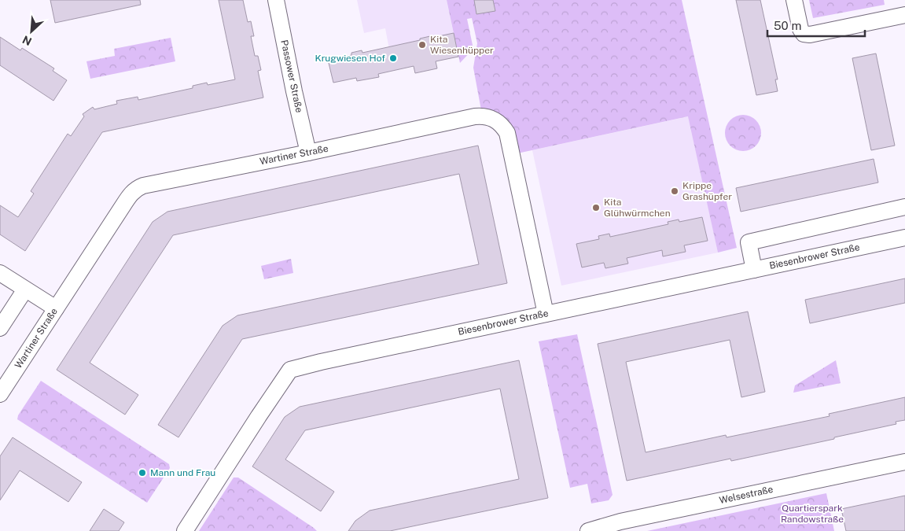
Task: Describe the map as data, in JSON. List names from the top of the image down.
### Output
{
  "streets": {
    "street": [
      "Passower Straße",
      "Wartiner Straße",
      "Biesenbrower Straße",
      "Welsestraße"
    ]
  },
  "crossings": [
    ["Passower Straße", "Wartiner Straße"],
    ["Wartiner Straße", "Biesenbrower Straße"]
  ],
  "parks": ["Quartierspark Randowstraße"],
  "places": [
    "Kita Wiesenhüpper",
    "Krugwiesen Hof",
    "Krippe Grashüpfer",
    "Kita Glühwürmchen",
    "Mann und Frau"
  ],
  "scale_bar": "50 m",
  "north": "bottom left"
}
